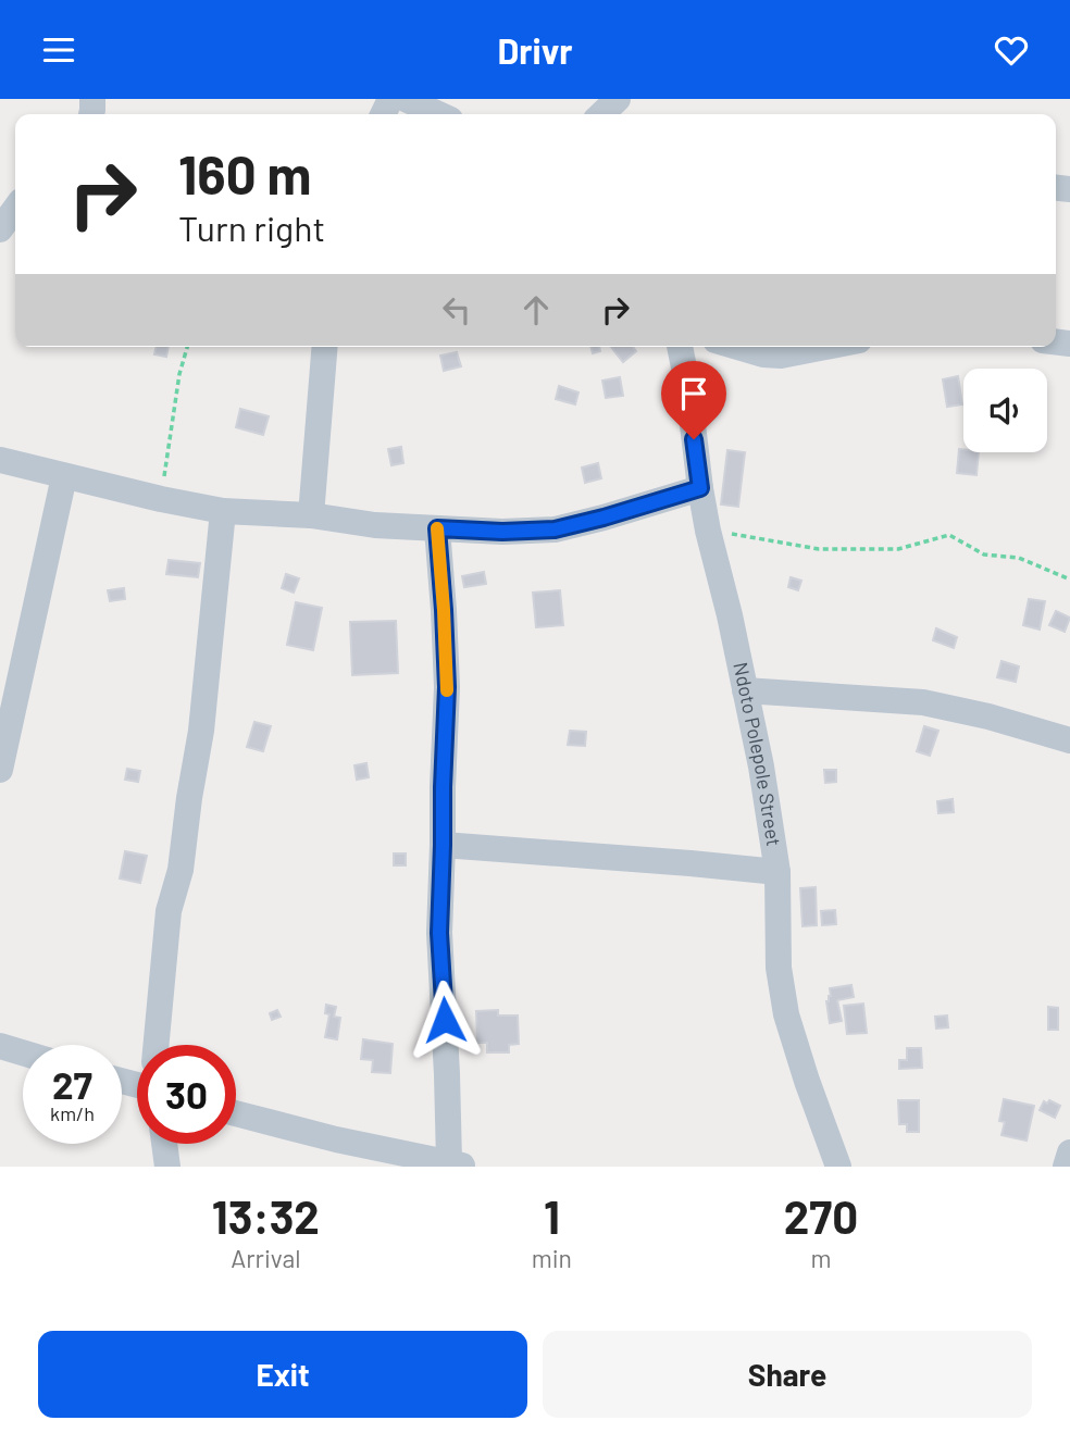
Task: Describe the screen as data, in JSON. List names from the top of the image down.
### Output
{
  "streets": {
    "street": ["Ndoto Polepole Street"]
  },
  "page": {
    "header": "Drivr",
    "turn": ["160 m", "Turn right"],
    "speed": "27 km/h",
    "limit": "30",
    "eta": [
      "13:32",
      "Arrival",
      "1",
      "min",
      "270",
      "m"
    ],
    "buttons": ["Exit", "Share"]
  }
}
